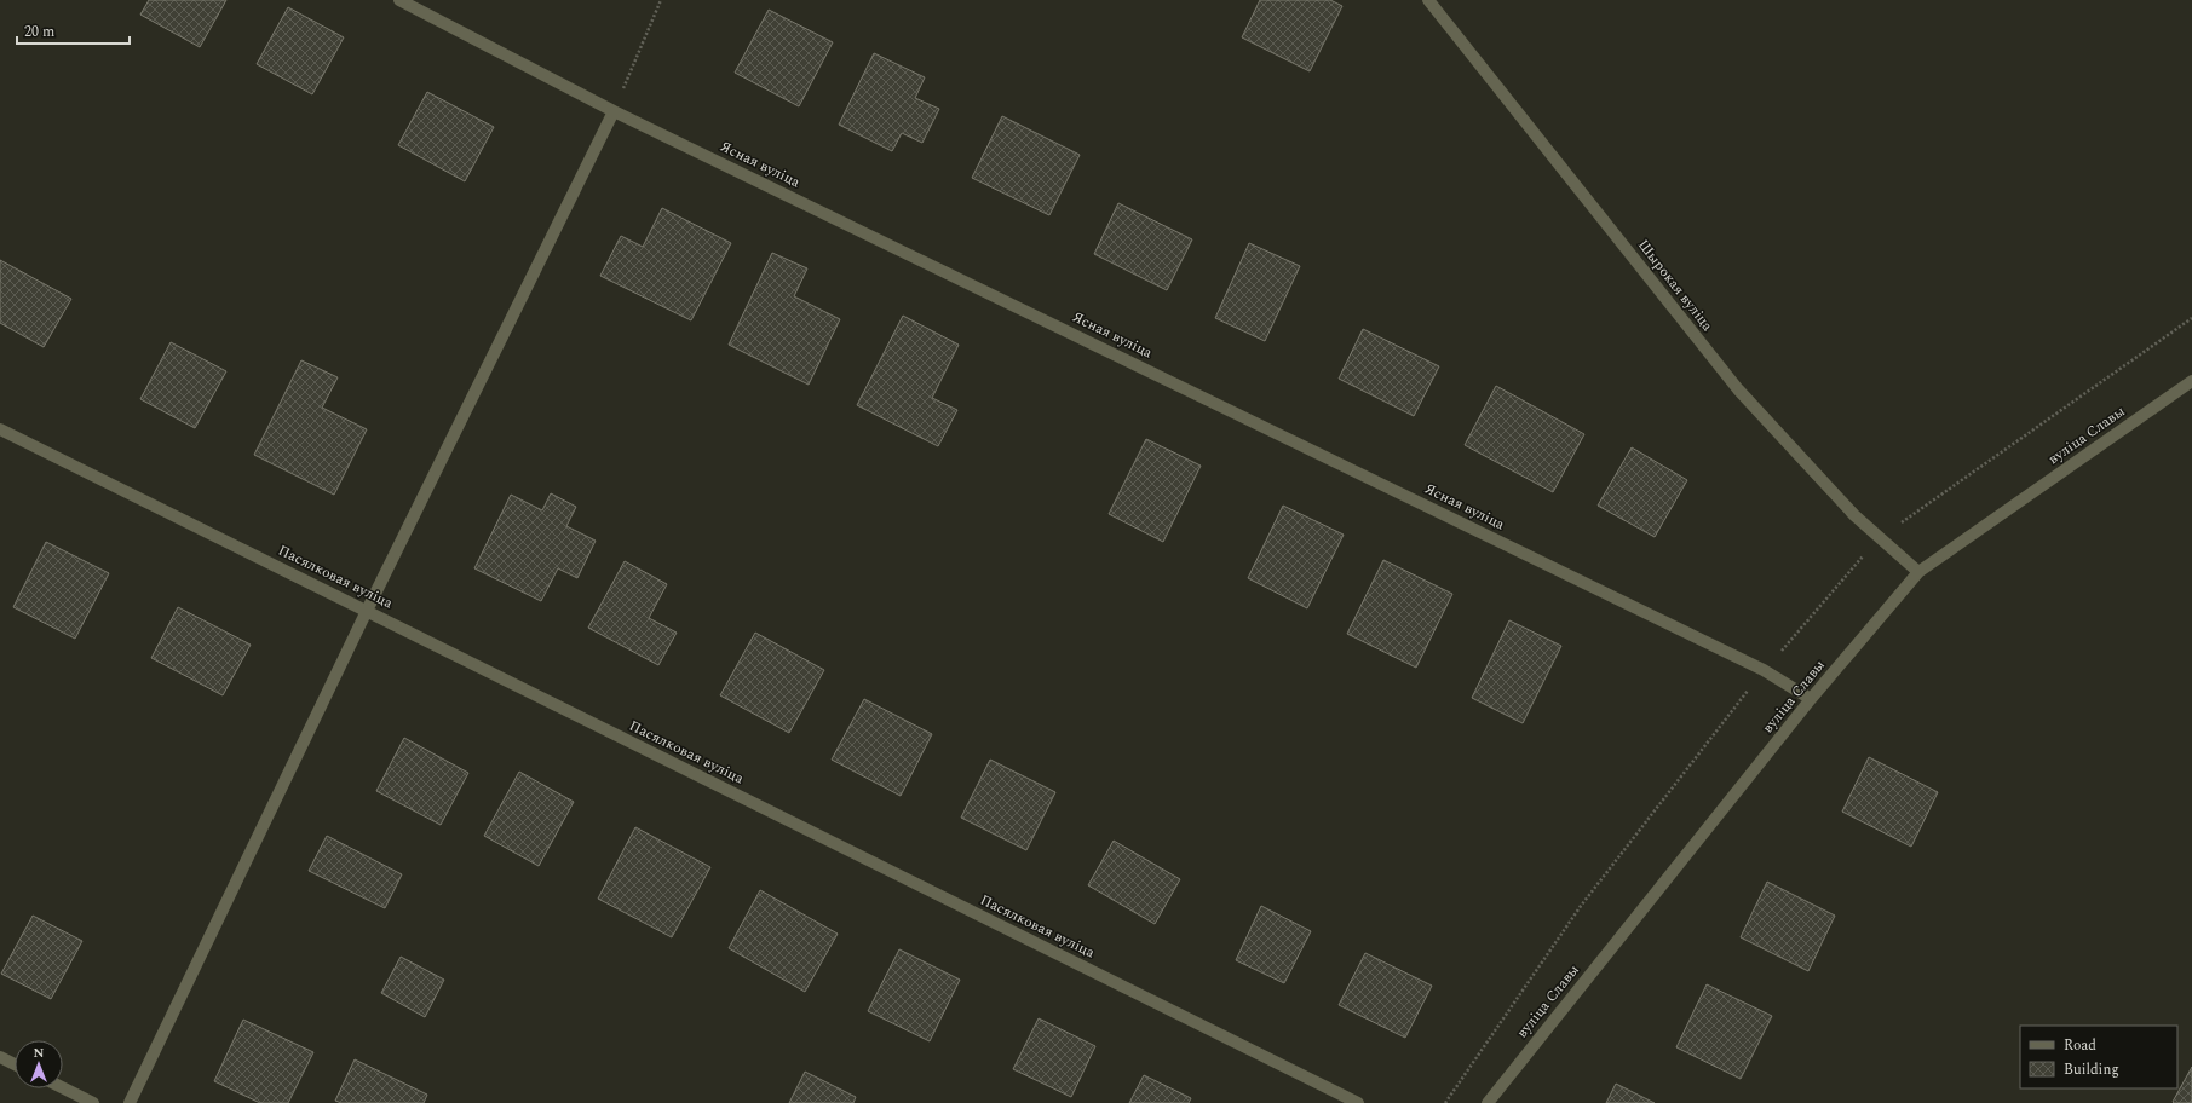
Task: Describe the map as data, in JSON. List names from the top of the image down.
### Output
{
  "streets": {
    "street": [
      "Ясная вуліца",
      "Шырокая вуліца",
      "вуліца Славы",
      "Пасялковая вуліца"
    ]
  },
  "crossings": [
    ["Ясная вуліца", "вуліца Славы"],
    ["Шырокая вуліца", "вуліца Славы"]
  ],
  "legend": ["Road", "Building"],
  "scale_bar": "20 m",
  "north": "top"
}
